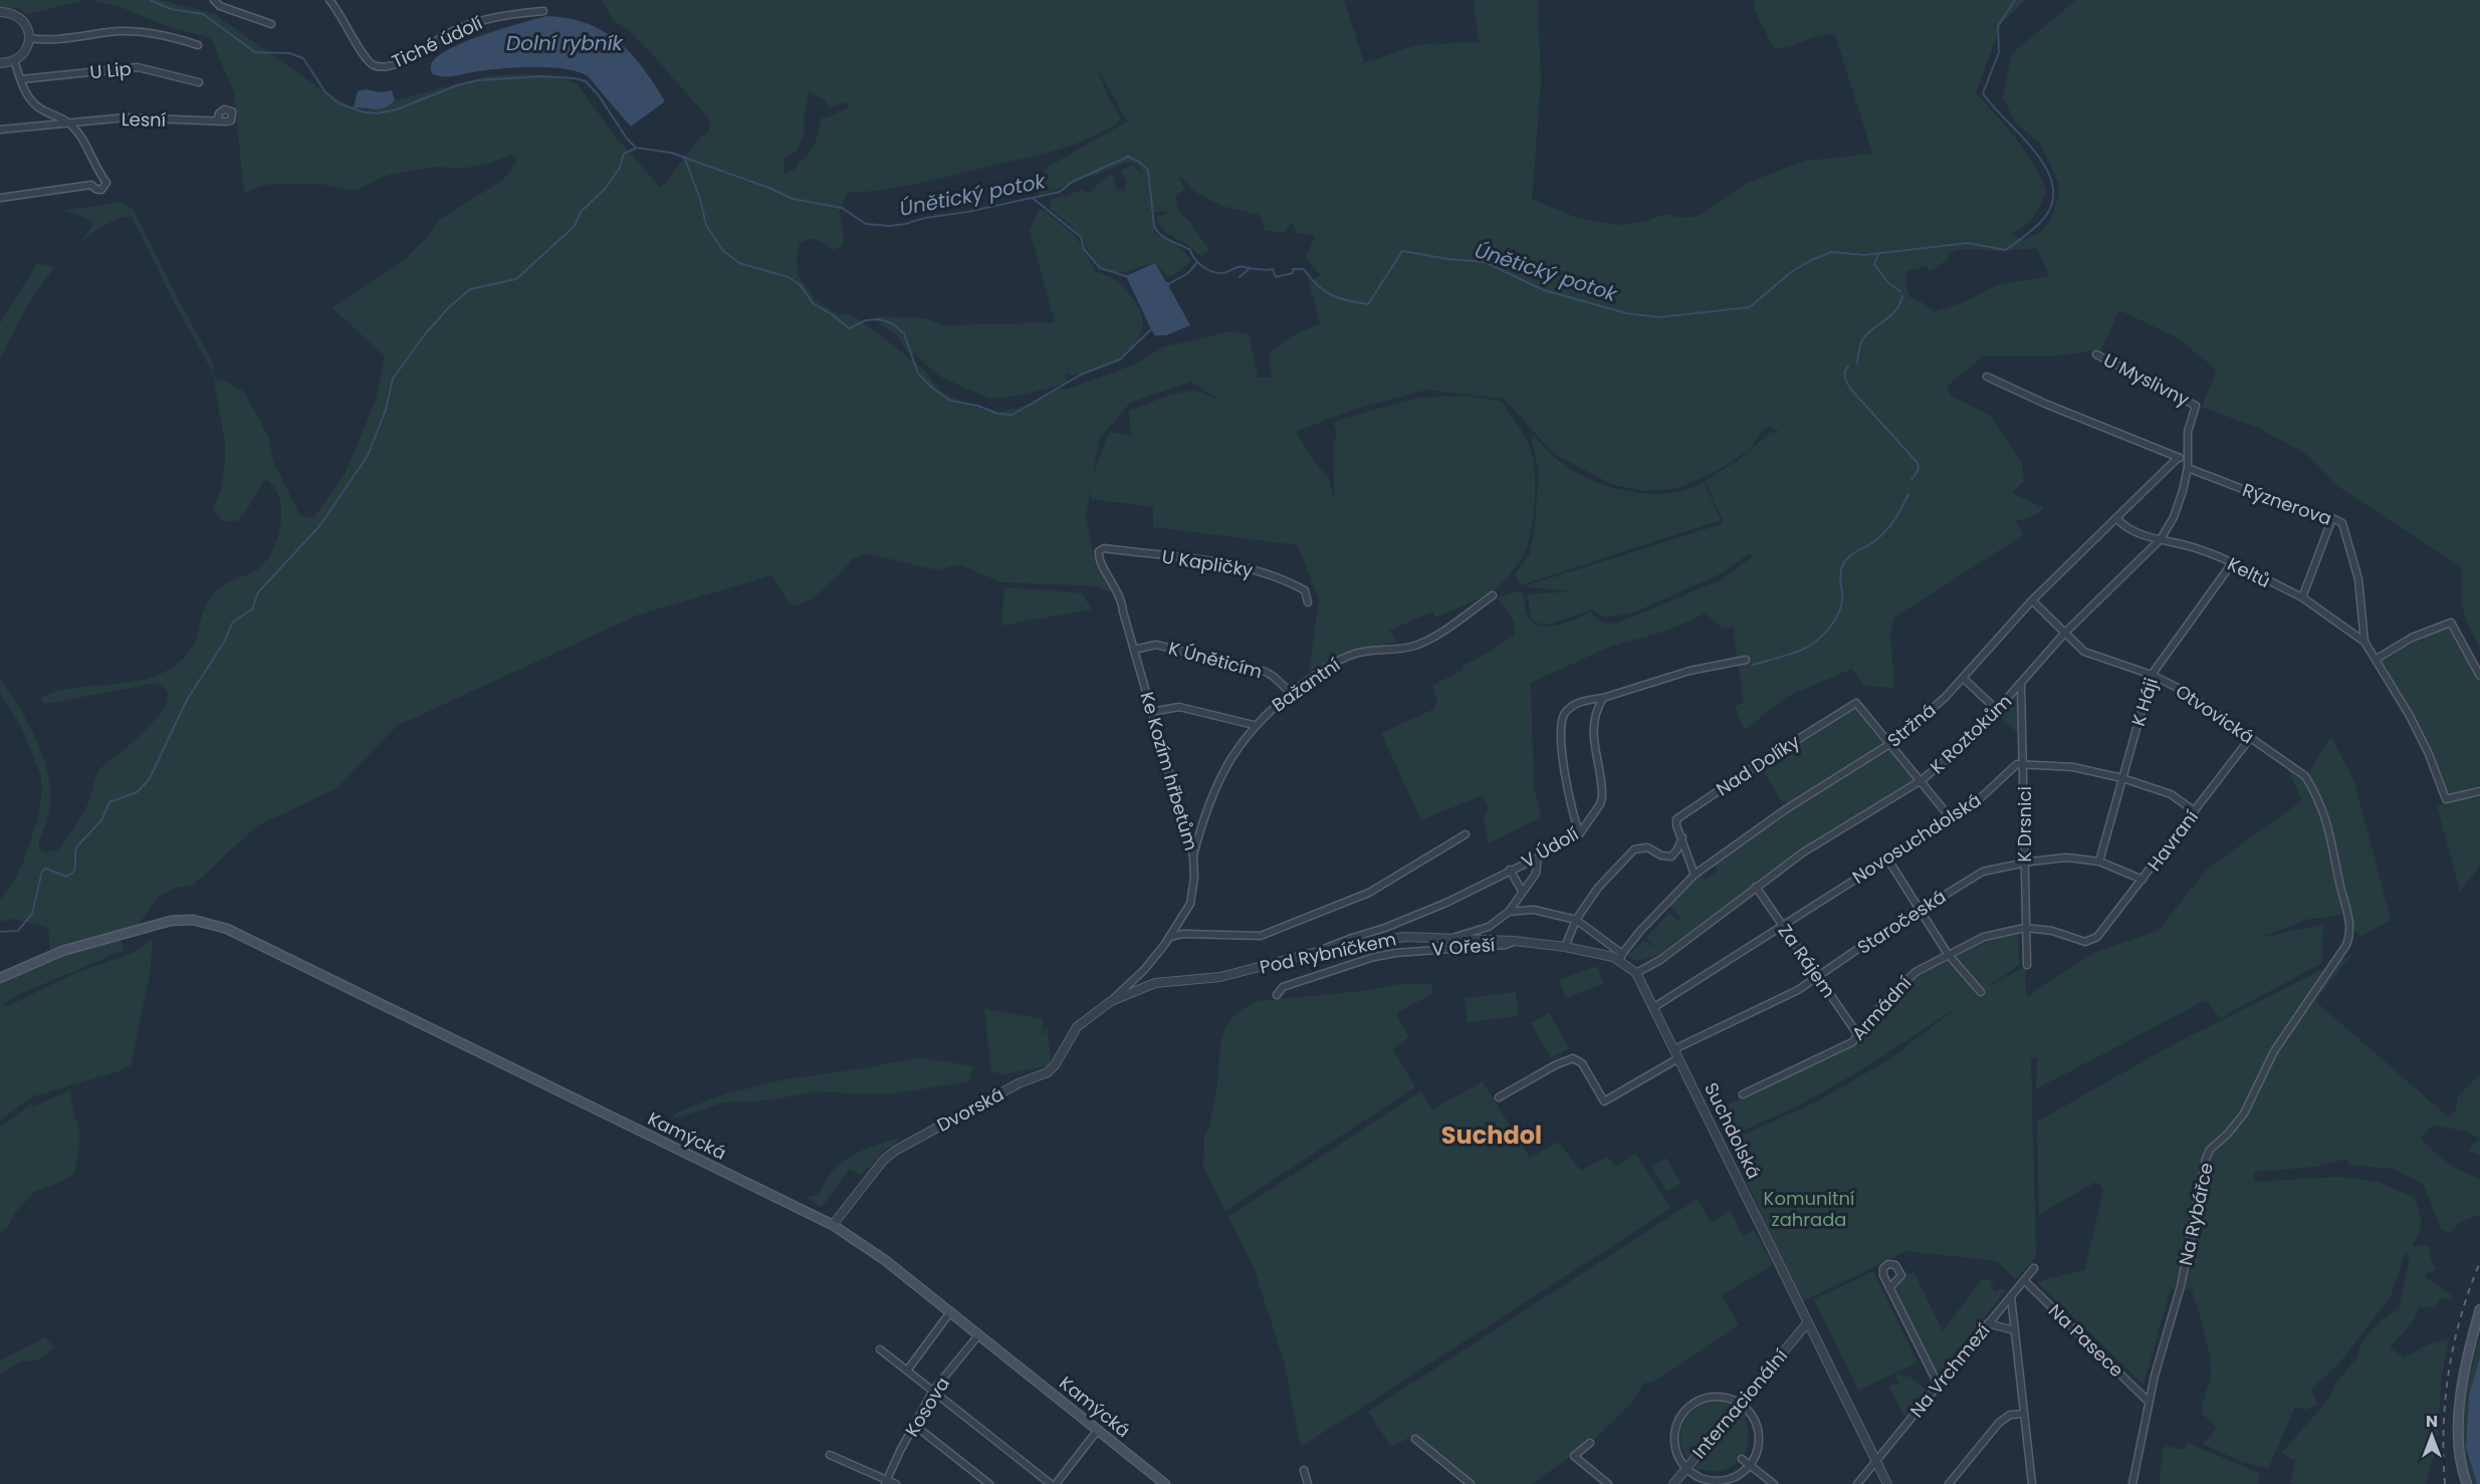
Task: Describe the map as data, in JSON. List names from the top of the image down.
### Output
{
  "streets": {
    "main road": ["Kamýcká"],
    "street": [
      "Tiché údolí",
      "U Lip",
      "Lesní",
      "U Myslivny",
      "Rýznerova",
      "U Kapličky",
      "Keltů",
      "K Úněticím",
      "Bažantní",
      "K Háji",
      "Otvovická",
      "Stržná",
      "K Roztokům",
      "Nad Dolíky",
      "Ke Kozím hřbetům",
      "K Drsnici",
      "Novosuchdolská",
      "Havraní",
      "V Údolí",
      "Staročeská",
      "V Ořeší",
      "Pod Rybníčkem",
      "Za Rájem",
      "Armádní",
      "Dvorská",
      "Suchdolská",
      "Na Rybářce",
      "Na Pasece",
      "Na Vrchmezí",
      "Internacionální",
      "Kosova"
    ]
  },
  "crossings": [
    ["U Myslivny", "K Roztokům"],
    ["Rýznerova", "Keltů"],
    ["Rýznerova", "K Roztokům"],
    ["U Kapličky", "Ke Kozím hřbetům"],
    ["Keltů", "K Háji"],
    ["Keltů", "Stržná"],
    ["Keltů", "K Roztokům"],
    ["K Úněticím", "Bažantní"],
    ["K Úněticím", "Ke Kozím hřbetům"],
    ["Bažantní", "Ke Kozím hřbetům"],
    ["K Háji", "Otvovická"],
    ["K Háji", "Staročeská"],
    ["Otvovická", "Stržná"],
    ["Otvovická", "K Roztokům"],
    ["Otvovická", "Havraní"],
    ["Otvovická", "Na Rybářce"],
    ["Stržná", "Nad Dolíky"],
    ["Stržná", "Pod Rybníčkem"],
    ["Stržná", "Suchdolská"],
    ["K Roztokům", "K Drsnici"],
    ["K Roztokům", "Za Rájem"],
    ["K Roztokům", "Suchdolská"],
    ["Ke Kozím hřbetům", "Pod Rybníčkem"],
    ["Ke Kozím hřbetům", "Dvorská"],
    ["K Drsnici", "Novosuchdolská"],
    ["K Drsnici", "Staročeská"],
    ["K Drsnici", "Armádní"],
    ["Novosuchdolská", "Za Rájem"],
    ["Novosuchdolská", "Suchdolská"],
    ["Havraní", "Staročeská"],
    ["Havraní", "Armádní"],
    ["V Údolí", "Pod Rybníčkem"],
    ["Staročeská", "Za Rájem"],
    ["Staročeská", "Suchdolská"],
    ["V Ořeší", "Pod Rybníčkem"],
    ["Pod Rybníčkem", "Dvorská"],
    ["Pod Rybníčkem", "Suchdolská"],
    ["Za Rájem", "Armádní"],
    ["Dvorská", "Kamýcká"],
    ["Suchdolská", "Na Vrchmezí"],
    ["Suchdolská", "Internacionální"],
    ["Kamýcká", "Kosova"],
    ["Na Rybářce", "Na Pasece"],
    ["Na Pasece", "Na Vrchmezí"]
  ],
  "districts": ["Suchdol"],
  "water": ["Dolní rybník", "Únětický potok"],
  "parks": ["Komunitní zahrada"],
  "north": "top"
}
